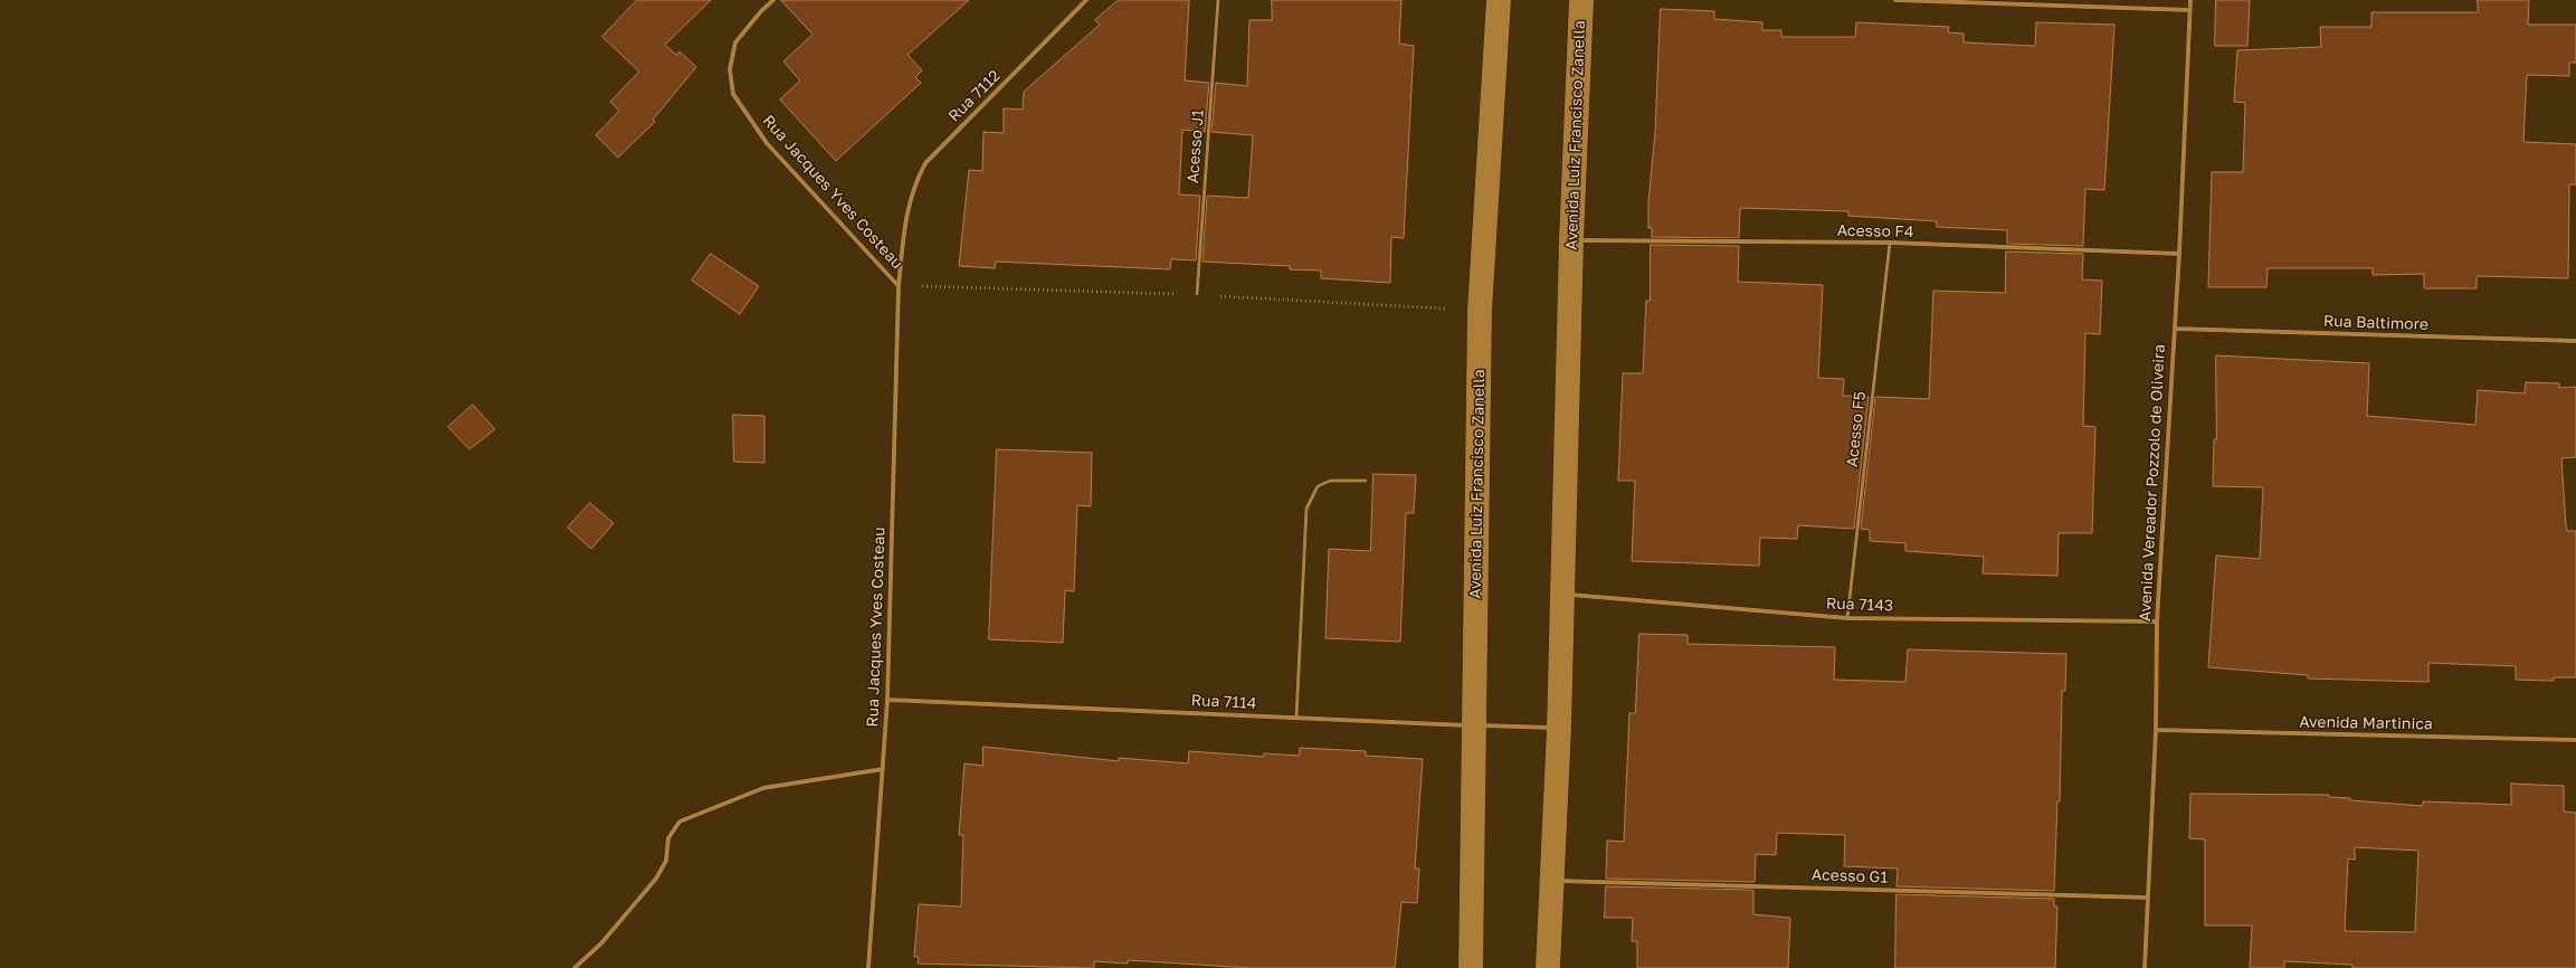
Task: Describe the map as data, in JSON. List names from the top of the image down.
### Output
{
  "streets": {
    "street": [
      "Rua 7112",
      "Avenida Luiz Francisco Zanella",
      "Rua Jacques Yves Costeau",
      "Acesso F4",
      "Rua Baltimore",
      "Avenida Vereador Pozzolo de Oliveira",
      "Rua 7143",
      "Rua 7114",
      "Avenida Martinica",
      "Acesso G1"
    ],
    "lane": ["Acesso J1", "Acesso F5"]
  },
  "crossings": [
    ["Rua 7112", "Rua Jacques Yves Costeau"],
    ["Avenida Luiz Francisco Zanella", "Acesso F4"],
    ["Avenida Luiz Francisco Zanella", "Rua 7143"],
    ["Avenida Luiz Francisco Zanella", "Rua 7114"],
    ["Avenida Luiz Francisco Zanella", "Acesso G1"],
    ["Rua Jacques Yves Costeau", "Rua 7114"],
    ["Acesso F4", "Acesso F5"],
    ["Acesso F4", "Avenida Vereador Pozzolo de Oliveira"],
    ["Rua Baltimore", "Avenida Vereador Pozzolo de Oliveira"],
    ["Acesso F5", "Rua 7143"],
    ["Avenida Vereador Pozzolo de Oliveira", "Rua 7143"],
    ["Avenida Vereador Pozzolo de Oliveira", "Avenida Martinica"],
    ["Avenida Vereador Pozzolo de Oliveira", "Acesso G1"]
  ]
}
